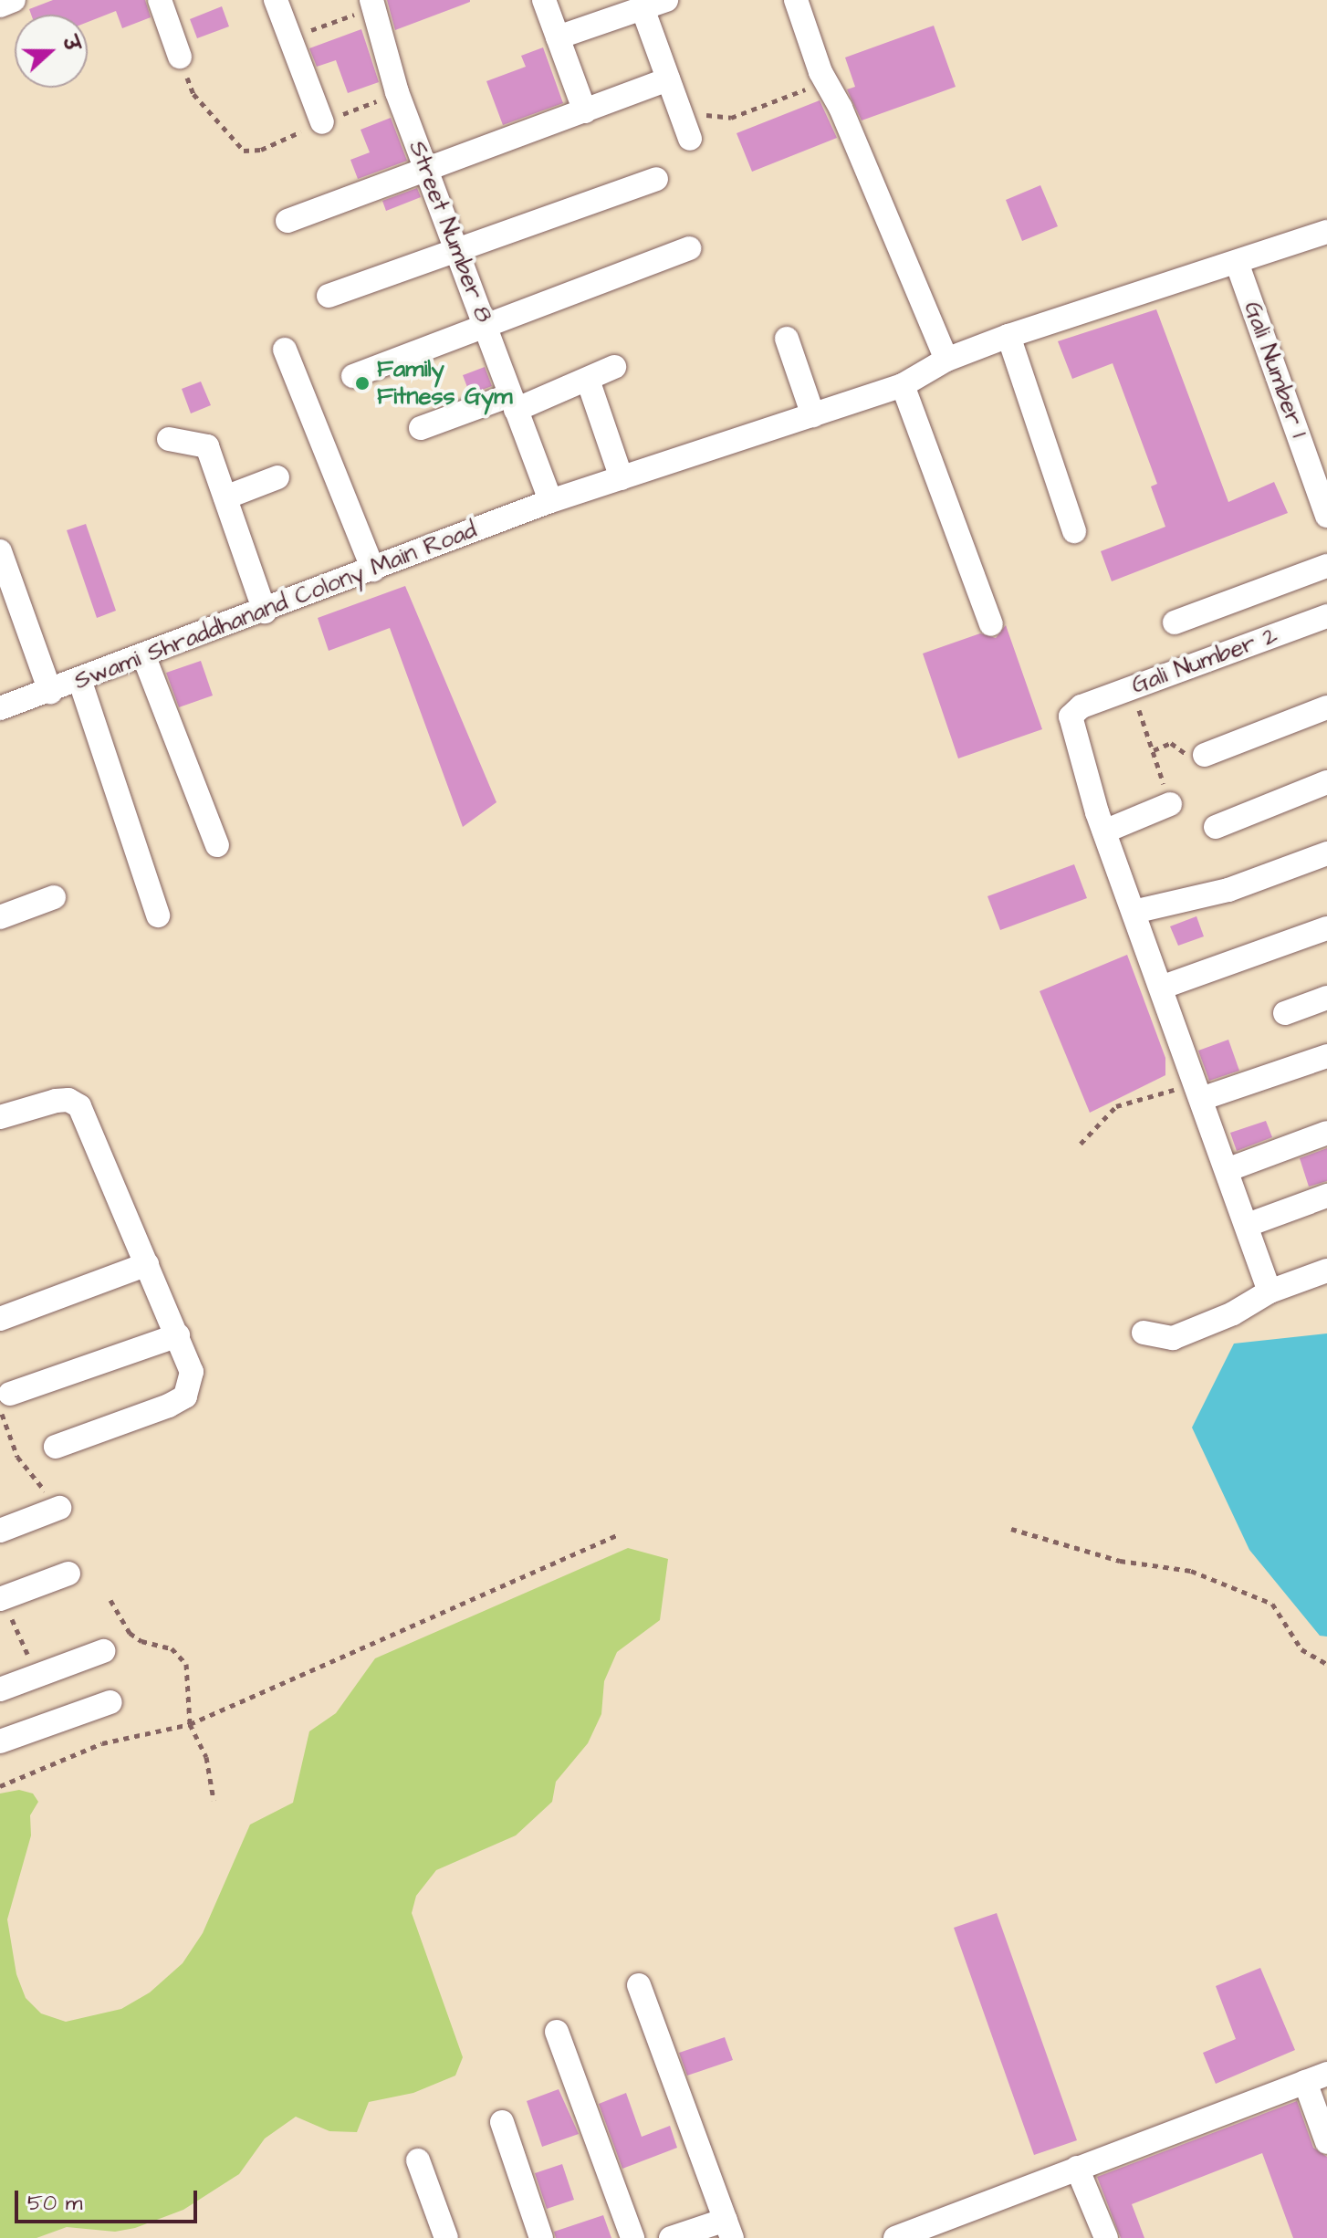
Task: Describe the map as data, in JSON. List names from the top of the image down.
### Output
{
  "streets": {
    "street": [
      "Street Number 8",
      "Gali Number 1",
      "Swami Shraddhanand Colony Main Road",
      "Gali Number 2"
    ]
  },
  "crossings": [
    ["Street Number 8", "Swami Shraddhanand Colony Main Road"],
    ["Gali Number 1", "Swami Shraddhanand Colony Main Road"]
  ],
  "places": ["Family Fitness Gym"],
  "scale_bar": "50 m",
  "north": "right"
}
